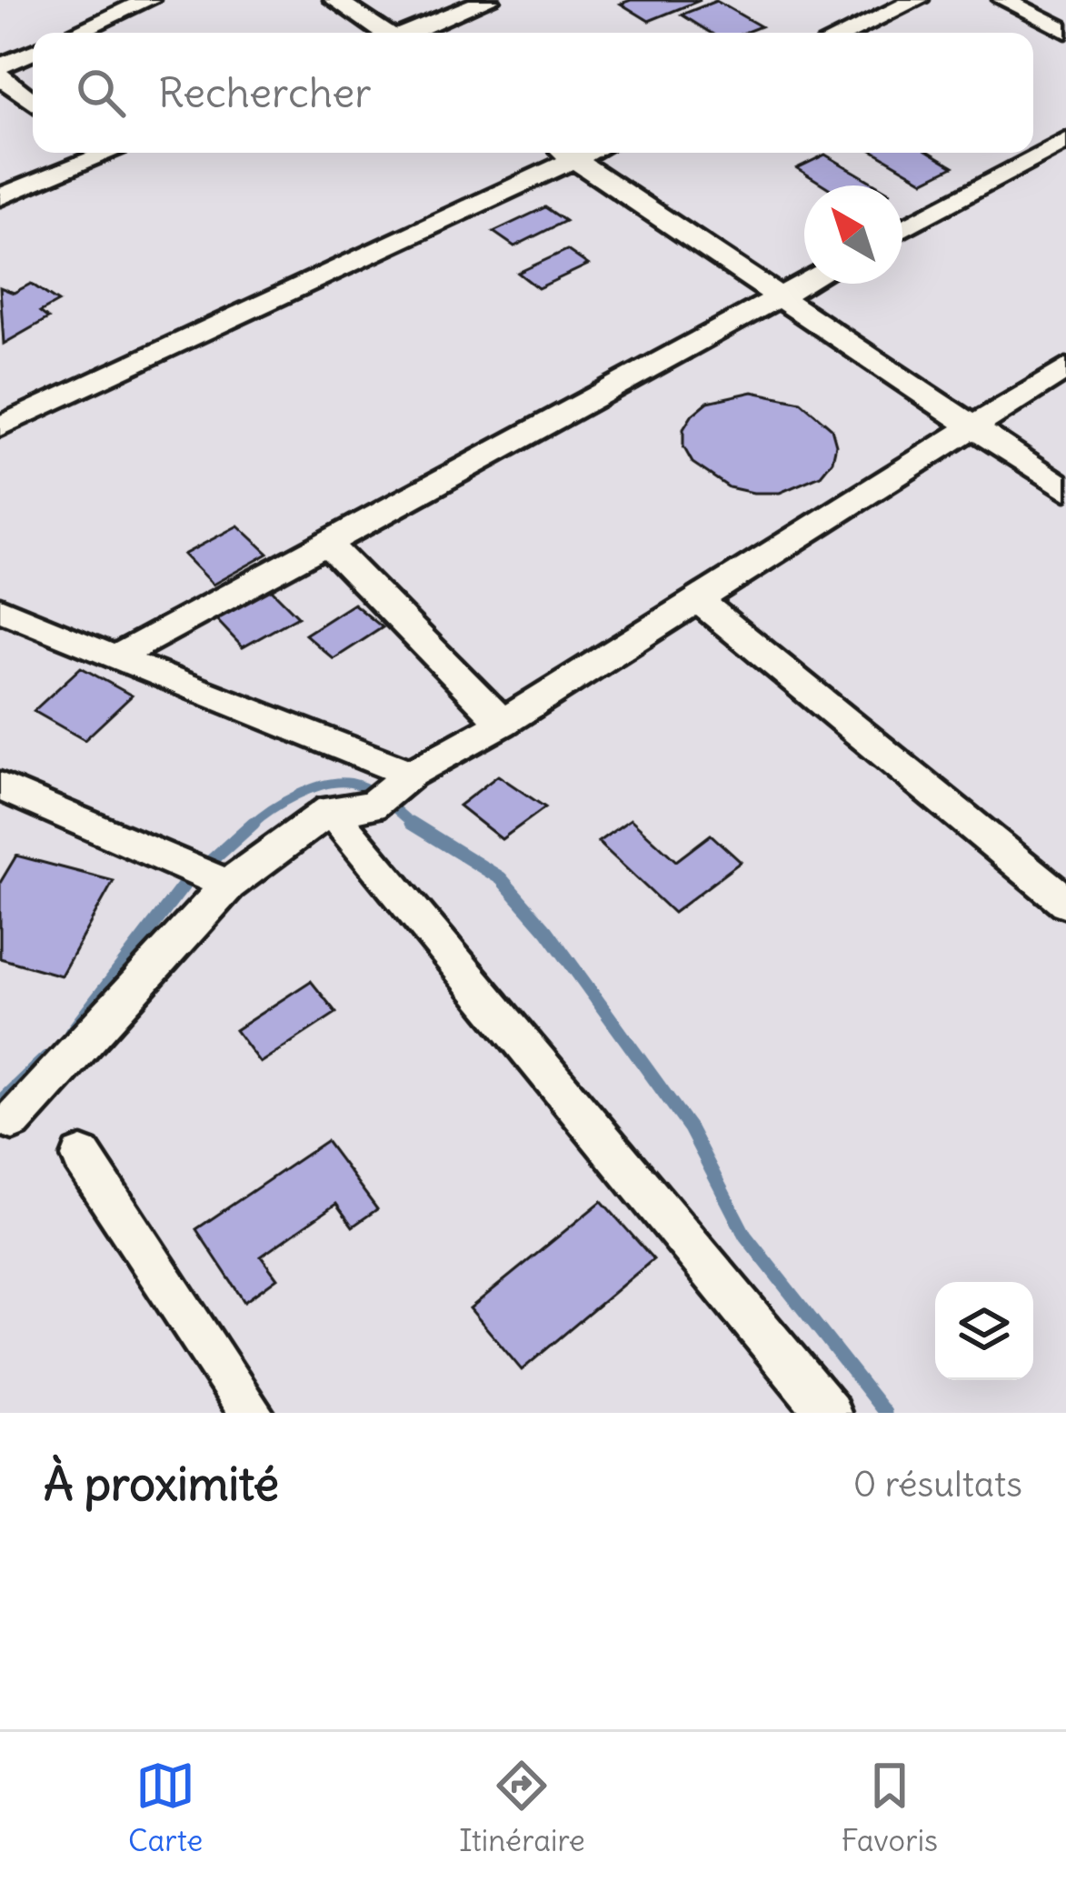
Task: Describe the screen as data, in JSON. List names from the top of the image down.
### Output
{
  "north": "top left",
  "page": {
    "search": "Rechercher",
    "heading": ["À proximité", "0 résultats"],
    "nav": ["Carte", "Itinéraire", "Favoris"]
  }
}
